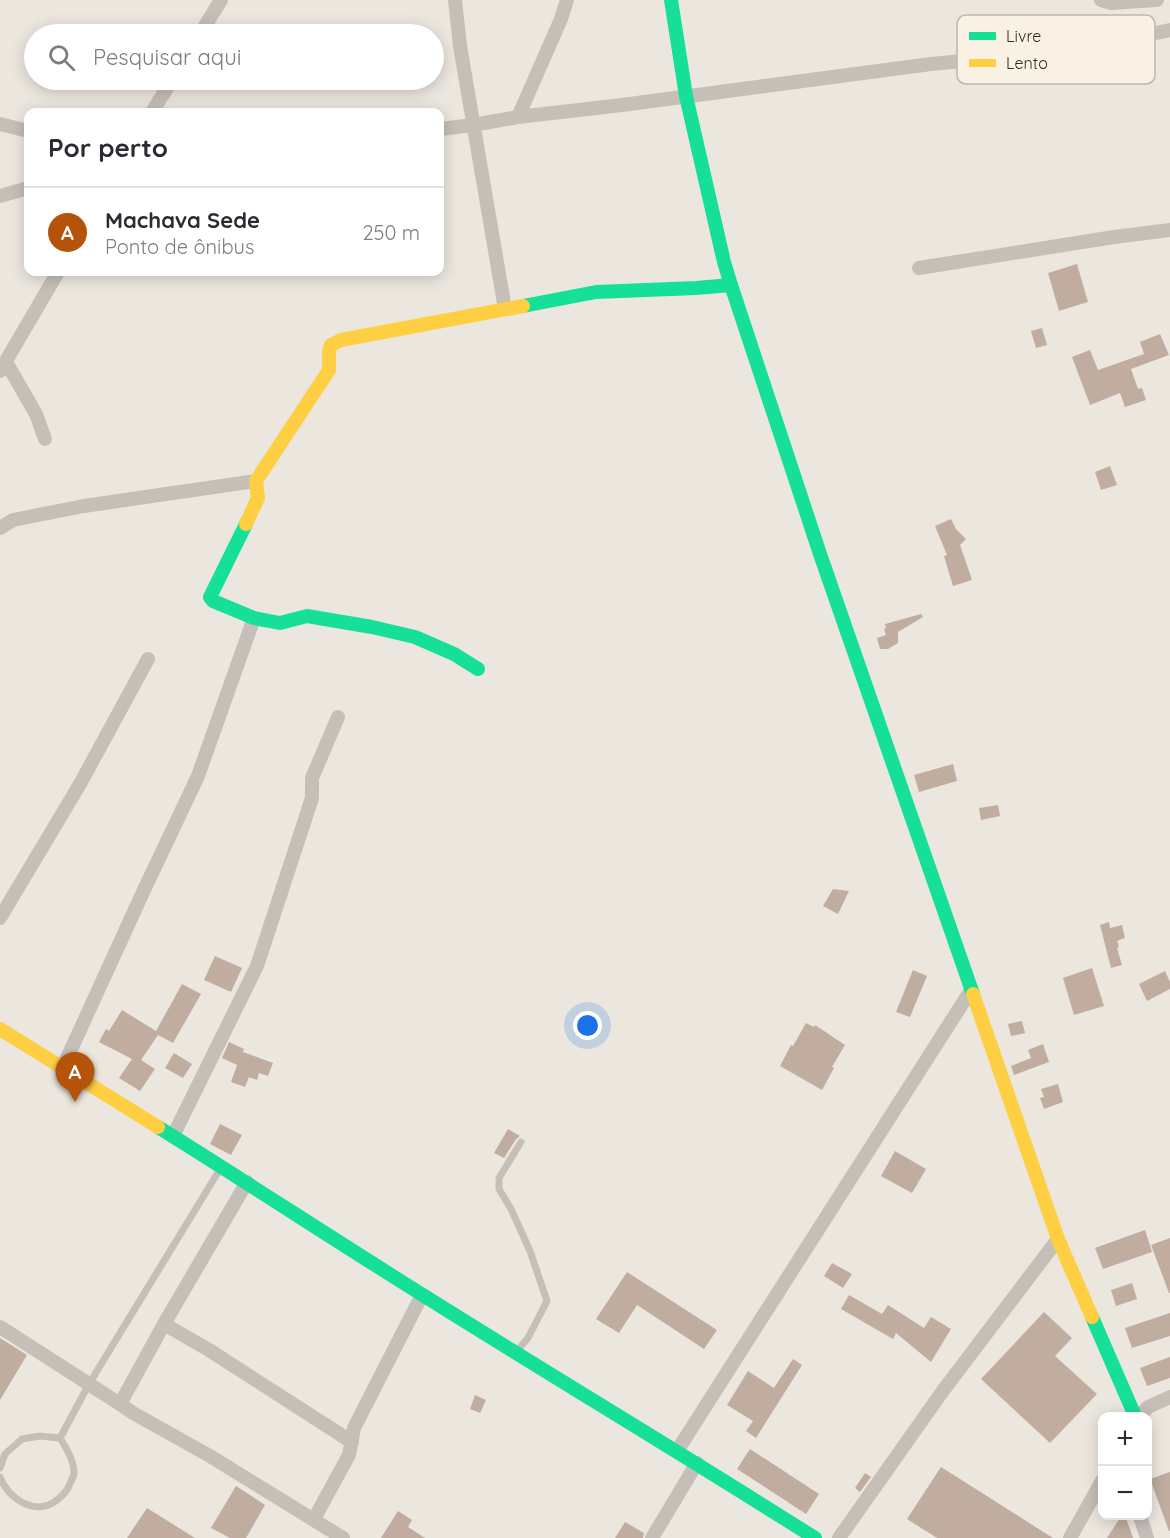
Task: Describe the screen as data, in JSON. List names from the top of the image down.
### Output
{
  "legend": ["Livre", "Lento"],
  "page": {
    "search": "Pesquisar aqui",
    "heading": "Por perto",
    "list": [
      {
        "mark": "A",
        "name": "Machava Sede",
        "note": "Ponto de ônibus",
        "value": "250 m"
      }
    ],
    "pins": "A",
    "map_buttons": ["+", "−"]
  }
}
